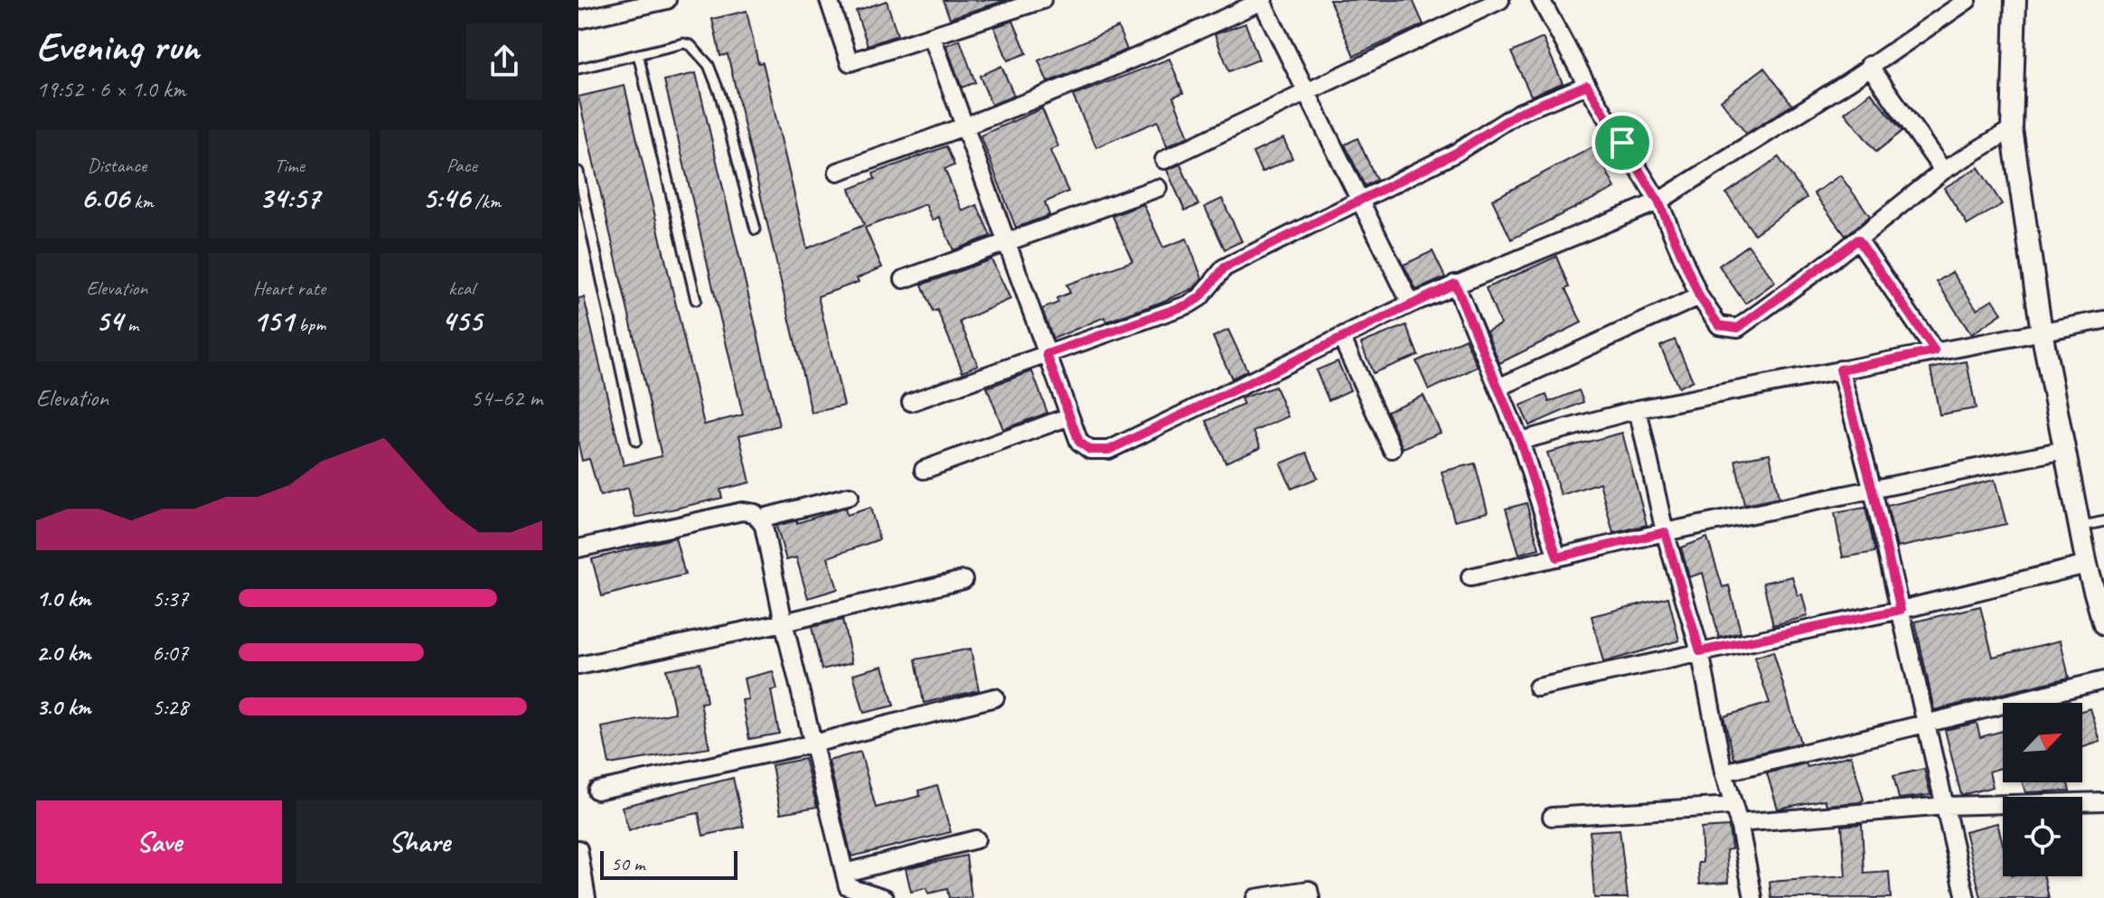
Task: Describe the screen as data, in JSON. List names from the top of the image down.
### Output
{
  "scale_bar": "50 m",
  "north": "top right",
  "page": {
    "heading": ["Evening run", "19:52 · 6 × 1.0 km"],
    "stats": [
      ["Distance", "6.06 km"],
      ["Time", "34:57"],
      ["Pace", "5:46 /km"],
      ["Elevation", "54 m"],
      ["Heart rate", "151 bpm"],
      ["kcal", "455"]
    ],
    "chart": ["Elevation", "54–62 m"],
    "list": [
      {
        "name": "1.0 km",
        "note": "5:37"
      },
      {
        "name": "2.0 km",
        "note": "6:07"
      },
      {
        "name": "3.0 km",
        "note": "5:28"
      }
    ],
    "buttons": ["Save", "Share"],
    "scale": "50 m"
  }
}
